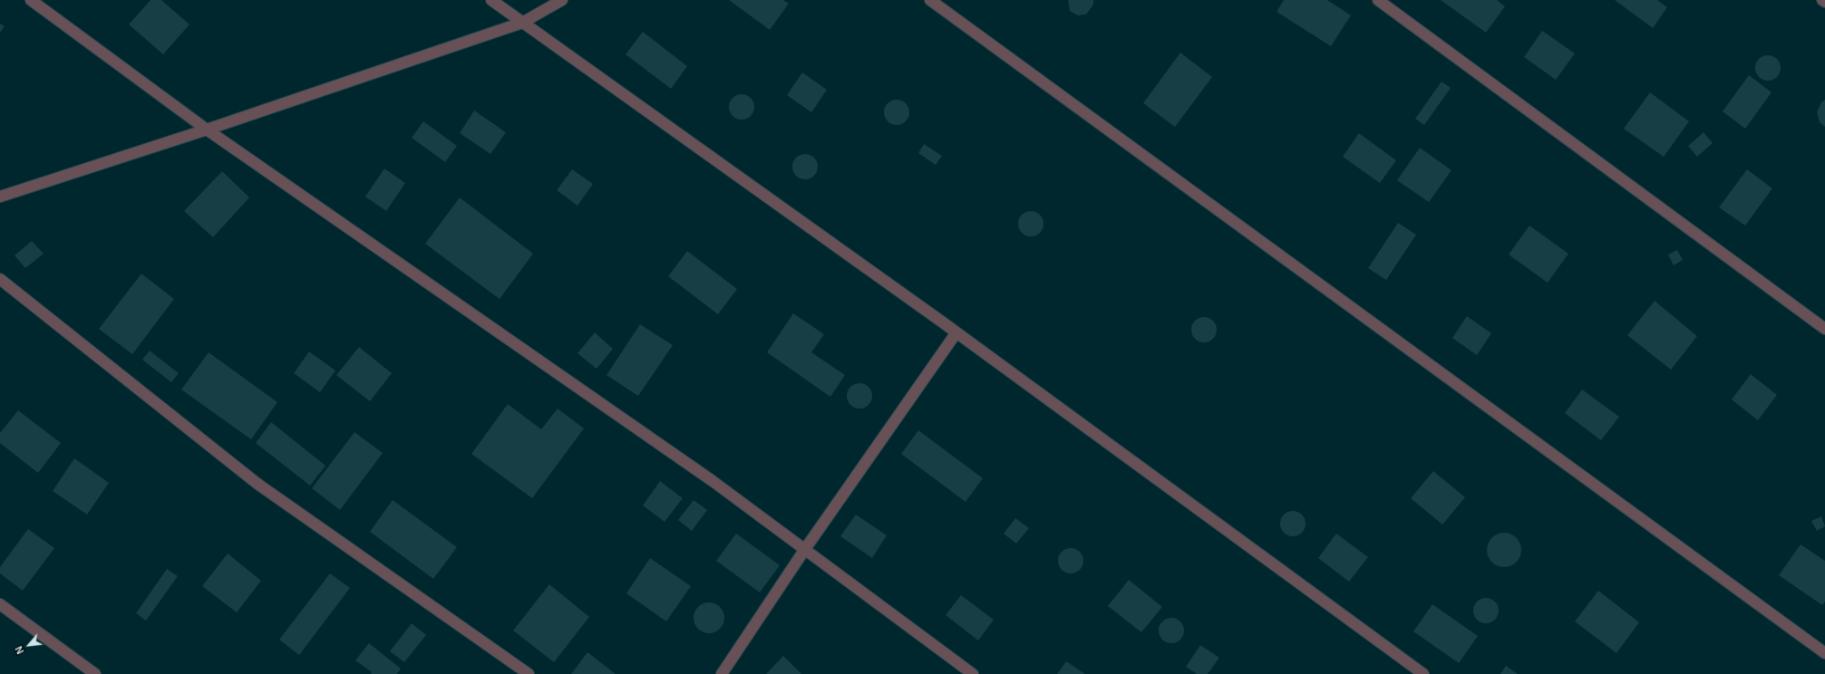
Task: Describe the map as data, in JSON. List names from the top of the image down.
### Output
{
  "north": "bottom left"
}
